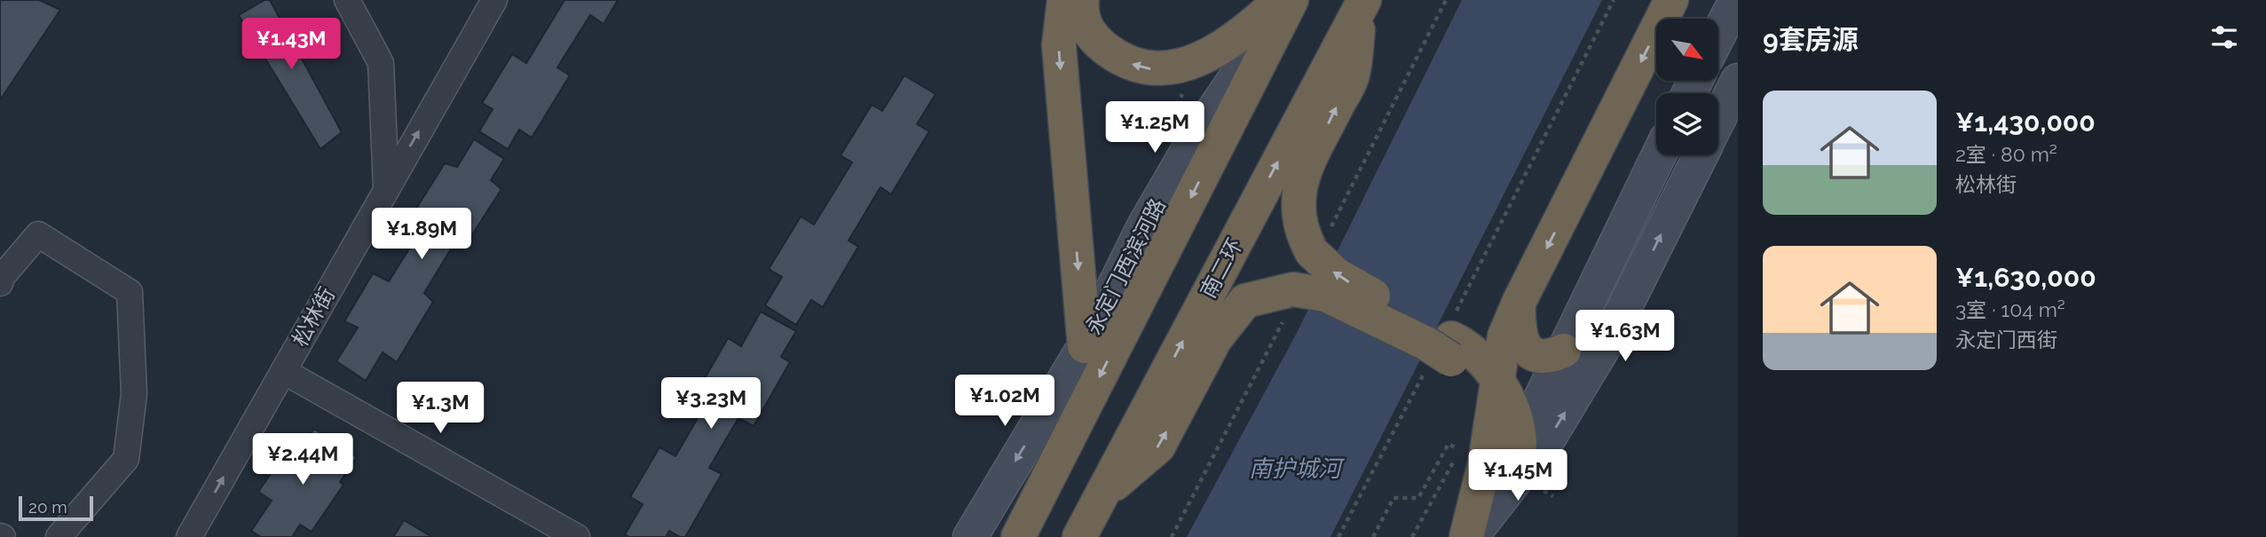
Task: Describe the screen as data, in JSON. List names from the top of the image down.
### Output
{
  "streets": {
    "highway": ["南二环"],
    "street": ["永定门西滨河路", "松林街"]
  },
  "one_way": ["永定门西滨河路", "松林街"],
  "water": ["南护城河"],
  "scale_bar": "20 m",
  "north": "bottom right",
  "page": {
    "heading": "9套房源",
    "price": [
      "¥1.43M",
      "¥1.25M",
      "¥1.89M",
      "¥1.63M",
      "¥1.02M",
      "¥3.23M",
      "¥1.3M",
      "¥2.44M",
      "¥1.45M"
    ],
    "list": [
      {
        "name": "¥1,430,000",
        "note": "2室 · 80 m² · 松林街"
      },
      {
        "name": "¥1,630,000",
        "note": "3室 · 104 m² · 永定门西街"
      }
    ],
    "scale": "20 m"
  }
}
